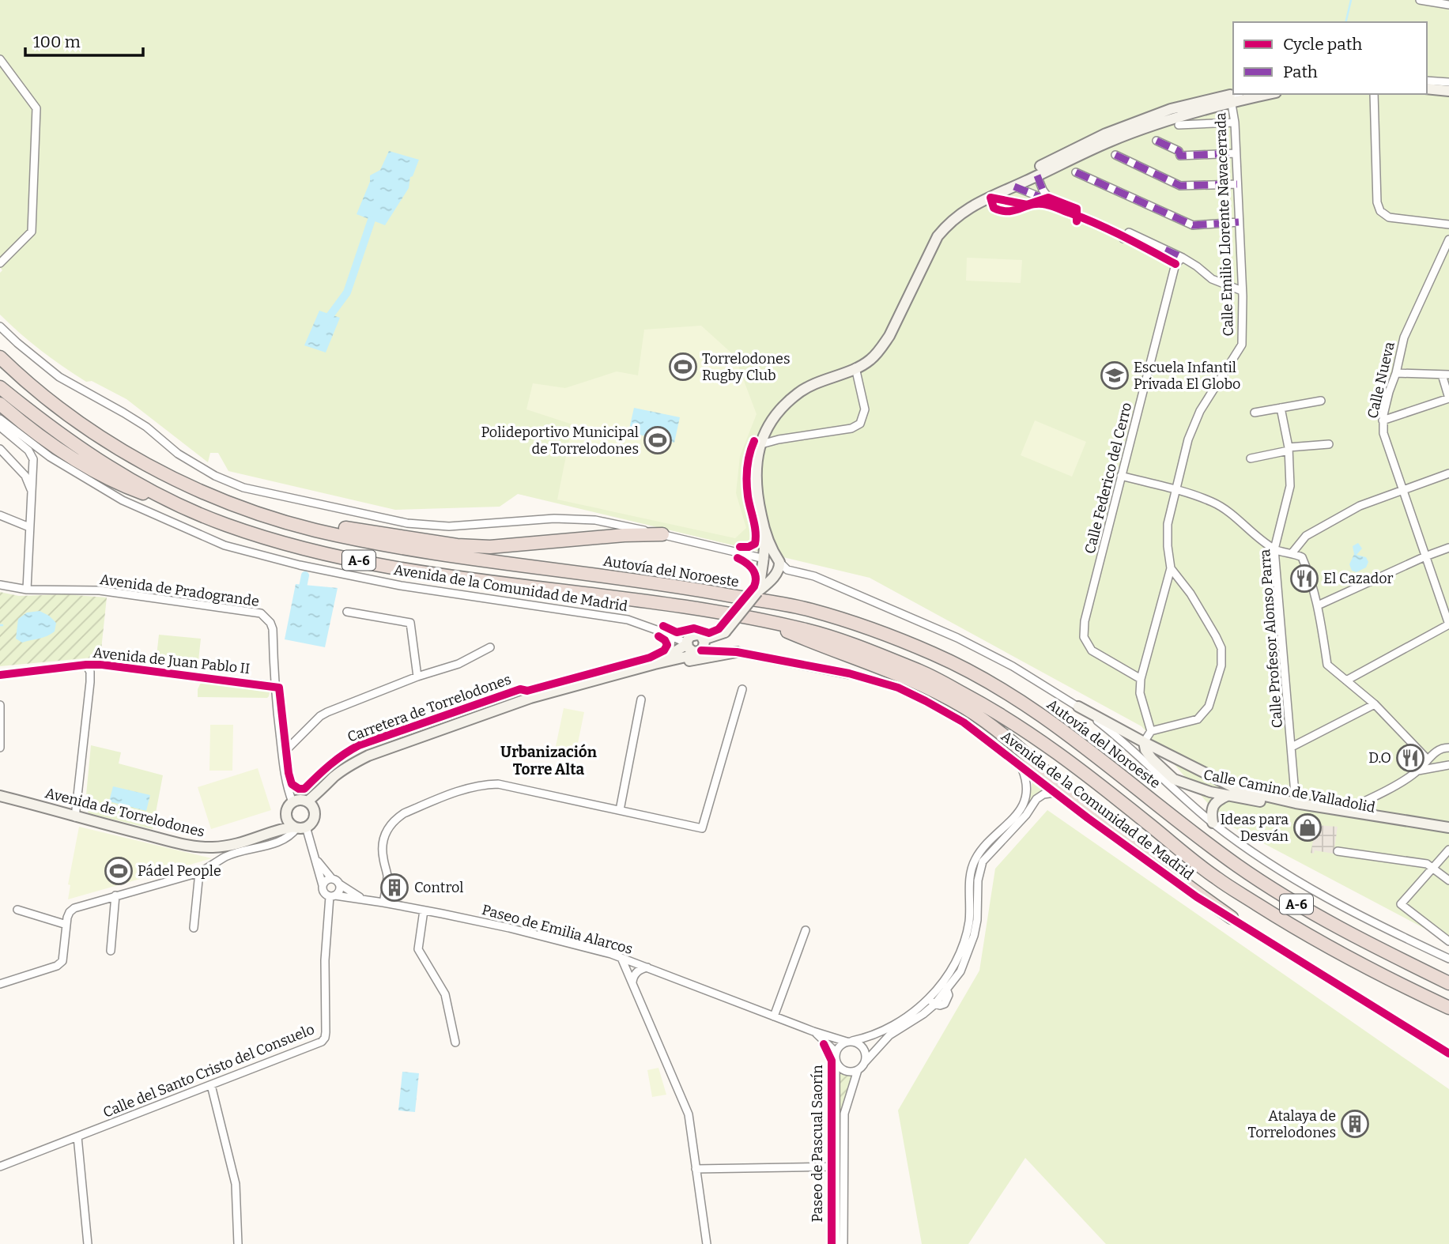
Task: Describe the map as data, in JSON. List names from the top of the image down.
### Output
{
  "streets": {
    "highway": ["A-6", "Autovía del Noroeste"],
    "street": [
      "Calle Emilio Llorente Navacerrada",
      "Calle Nueva",
      "Calle Federico del Cerro",
      "Avenida de la Comunidad de Madrid",
      "Avenida de Pradogrande",
      "Calle Profesor Alonso Parra",
      "Avenida de Juan Pablo II",
      "Calle Camino de Valladolid",
      "Avenida de Torrelodones",
      "Paseo de Emilia Alarcos",
      "Calle del Santo Cristo del Consuelo",
      "Paseo de Pascual Saorín"
    ],
    "cycle path": ["Carretera de Torrelodones"]
  },
  "crossings": [
    ["Avenida de Pradogrande", "Avenida de Juan Pablo II"],
    ["Avenida de Pradogrande", "Avenida de Torrelodones"],
    ["Calle Profesor Alonso Parra", "Calle Camino de Valladolid"],
    ["Paseo de Emilia Alarcos", "Calle del Santo Cristo del Consuelo"],
    ["Paseo de Emilia Alarcos", "Paseo de Pascual Saorín"]
  ],
  "districts": ["Urbanización Torre Alta"],
  "places": {
    "sports": ["Torrelodones Rugby Club", "Polideportivo Municipal de Torrelodones", "Pádel People"],
    "school or university": ["Escuela Infantil Privada El Globo"],
    "restaurant": ["El Cazador", "D.O"],
    "shop": ["Ideas para Desván"],
    "building": ["Control", "Atalaya de Torrelodones"]
  },
  "legend": ["Cycle path", "Path"],
  "scale_bar": "100 m"
}
